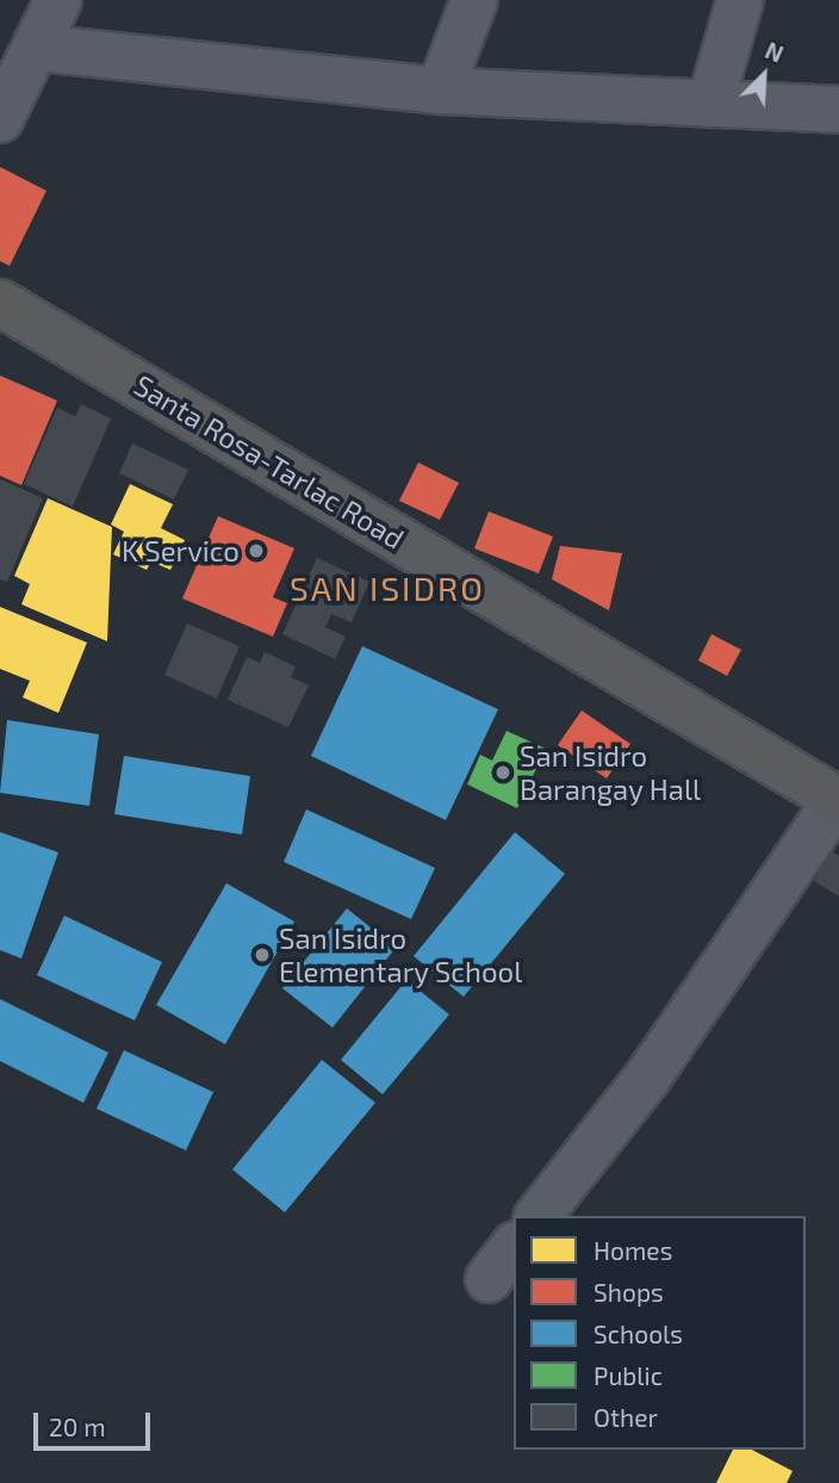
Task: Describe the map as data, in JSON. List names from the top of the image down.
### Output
{
  "streets": {
    "highway": ["Santa Rosa-Tarlac Road"]
  },
  "districts": ["SAN ISIDRO"],
  "places": ["K Servico", "San Isidro Barangay Hall", "San Isidro Elementary School"],
  "legend": [
    "Homes",
    "Shops",
    "Schools",
    "Public",
    "Other"
  ],
  "scale_bar": "20 m",
  "north": "top right"
}
